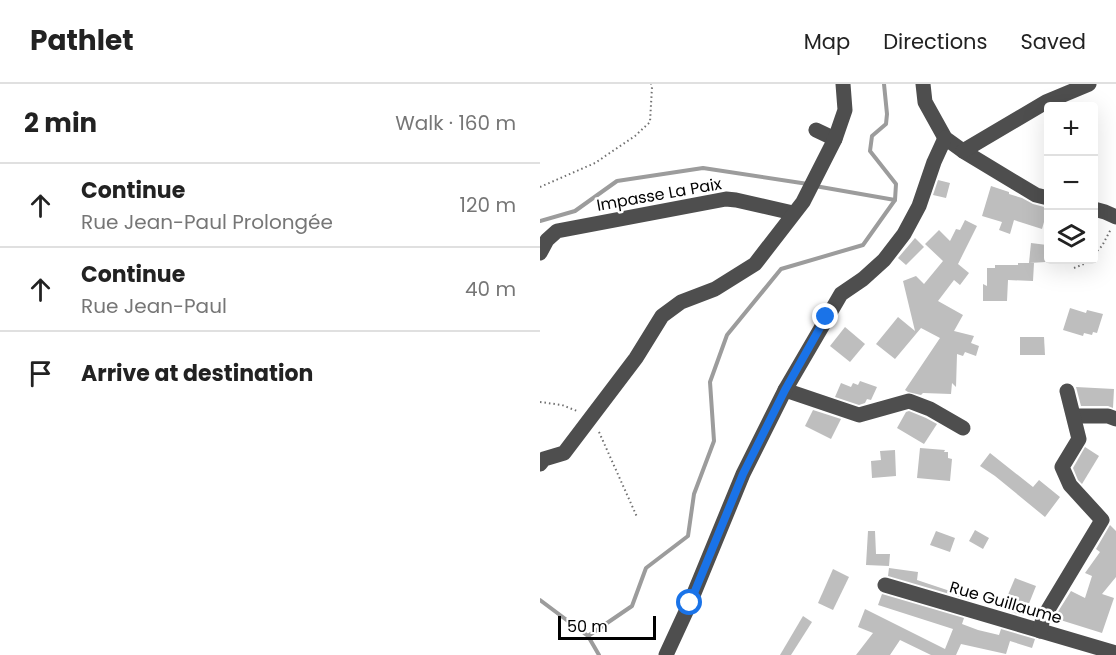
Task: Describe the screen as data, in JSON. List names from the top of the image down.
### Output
{
  "streets": {
    "street": ["Impasse La Paix", "Rue Guillaume"]
  },
  "scale_bar": "50 m",
  "page": {
    "header": "Pathlet",
    "nav": ["Map", "Directions", "Saved"],
    "heading": ["2 min", "Walk · 160 m"],
    "map_buttons": ["+", "−"],
    "list": [
      ["Continue", "Rue Jean-Paul Prolongée", "120 m"],
      ["Continue", "Rue Jean-Paul", "40 m"],
      "Arrive at destination"
    ],
    "scale": "50 m"
  }
}
